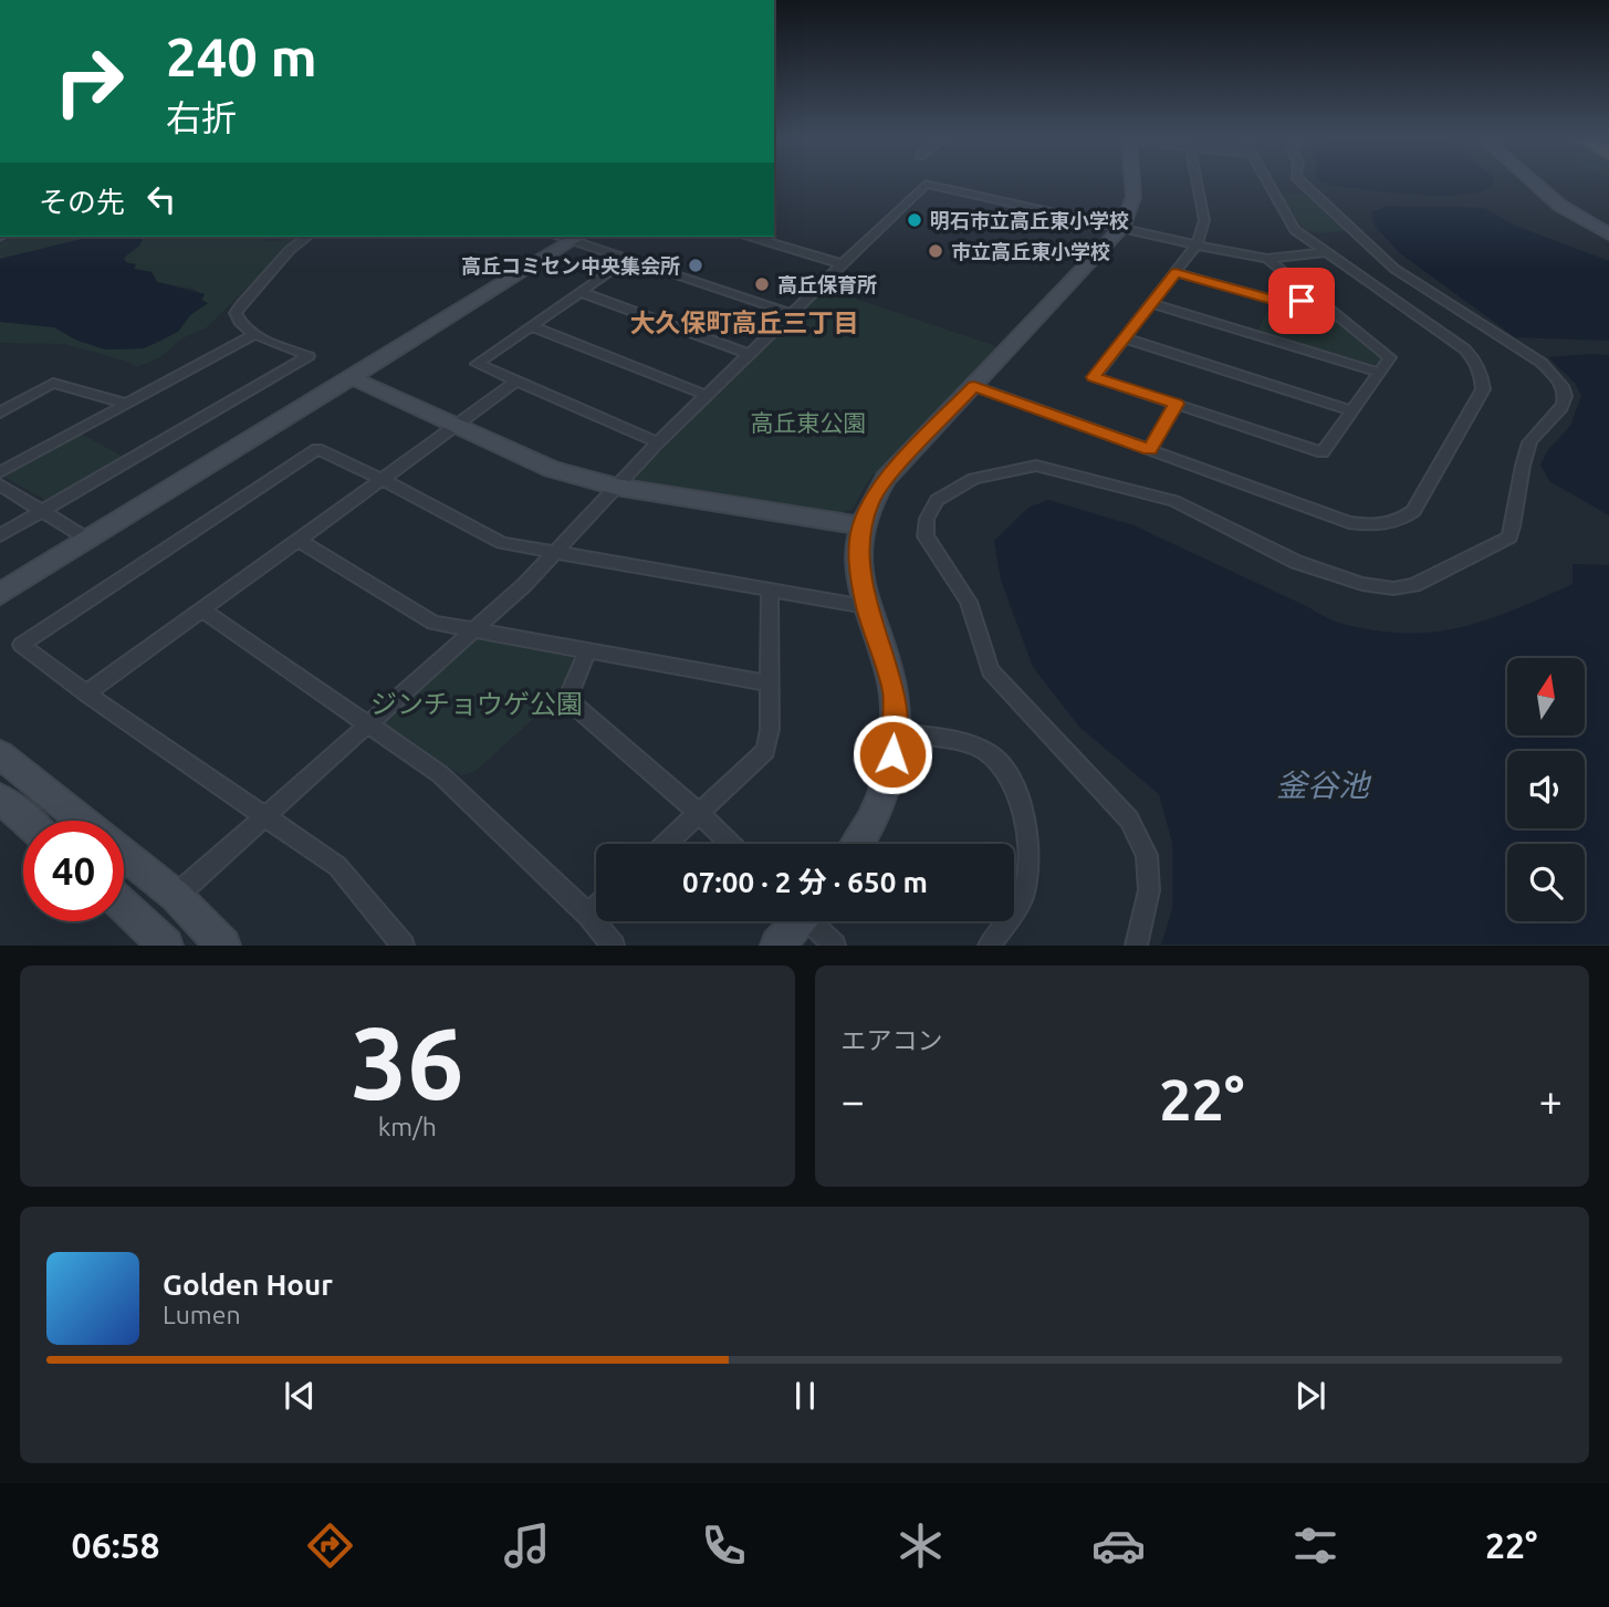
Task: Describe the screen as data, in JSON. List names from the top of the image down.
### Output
{
  "districts": ["大久保町高丘三丁目"],
  "water": ["釜谷池"],
  "parks": ["高丘東公園", "ジンチョウゲ公園"],
  "places": [
    "明石市立高丘東小学校",
    "市立高丘東小学校",
    "高丘コミセン中央集会所",
    "高丘保育所"
  ],
  "north": "top",
  "page": {
    "turn": ["240 m", "右折"],
    "then": "その先",
    "limit": "40",
    "trip": "07:00 · 2 分 · 650 m",
    "tile": [
      ["36", "km/h"],
      "エアコン"
    ],
    "heat": ["−", "22°", "+"],
    "song": ["Golden Hour", "Lumen"],
    "tabs": ["06:58", "22°"]
  }
}
